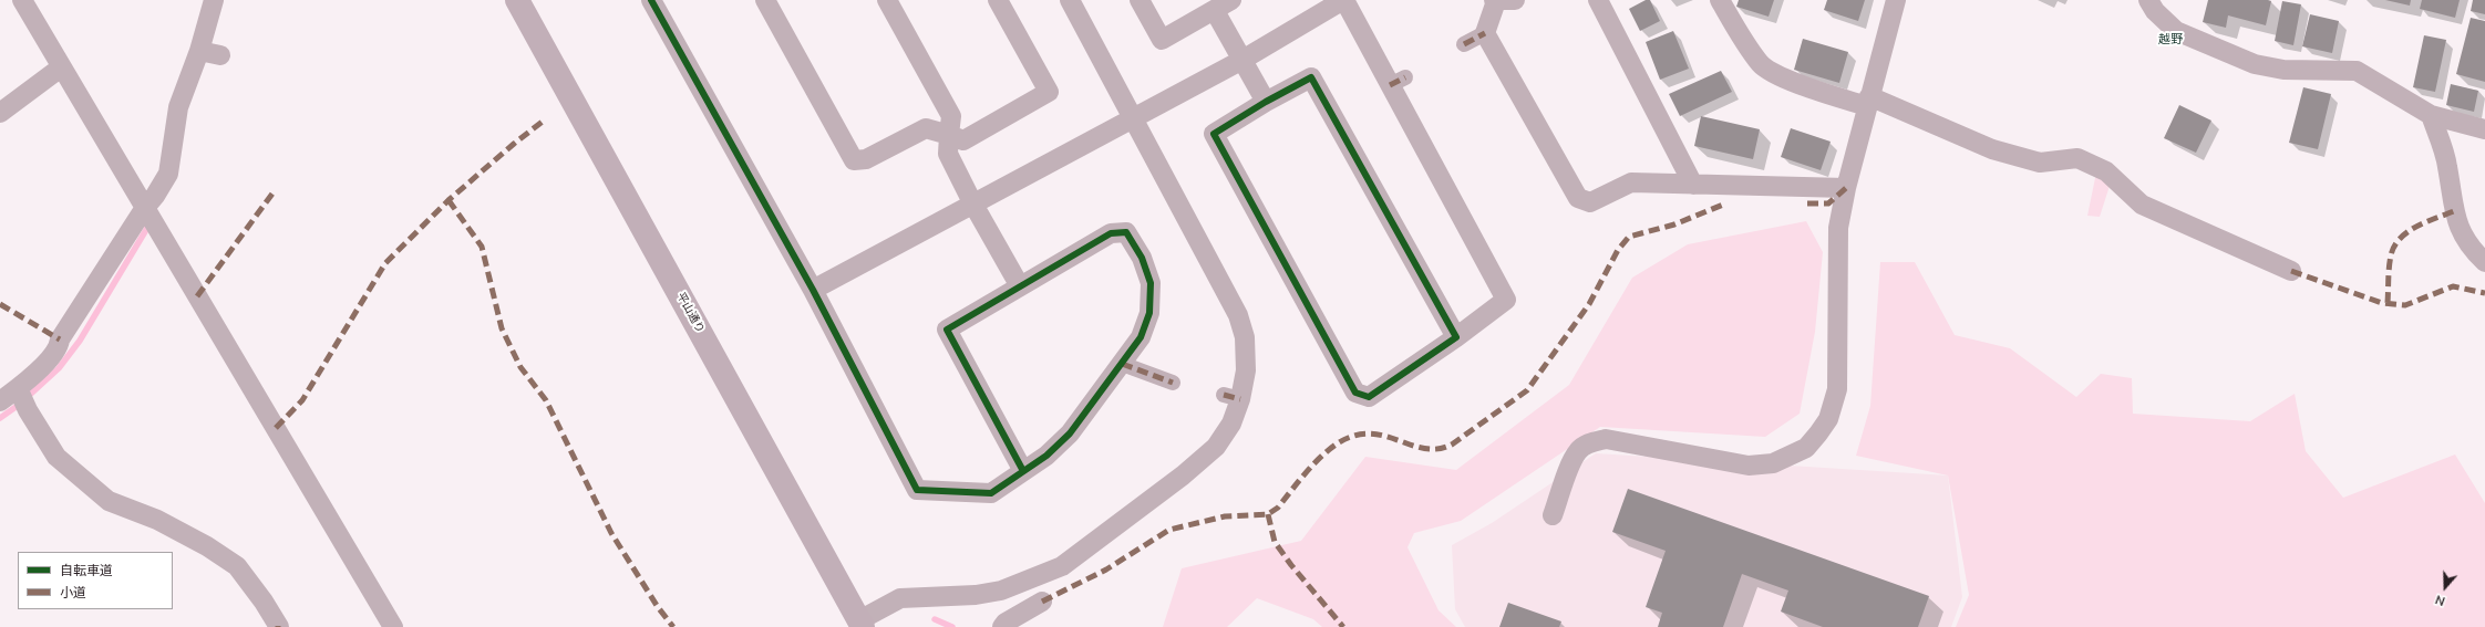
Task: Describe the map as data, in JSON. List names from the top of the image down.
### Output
{
  "streets": {
    "main road": ["平山通り"]
  },
  "districts": ["越野"],
  "legend": ["自転車道", "小道"],
  "north": "bottom"
}
